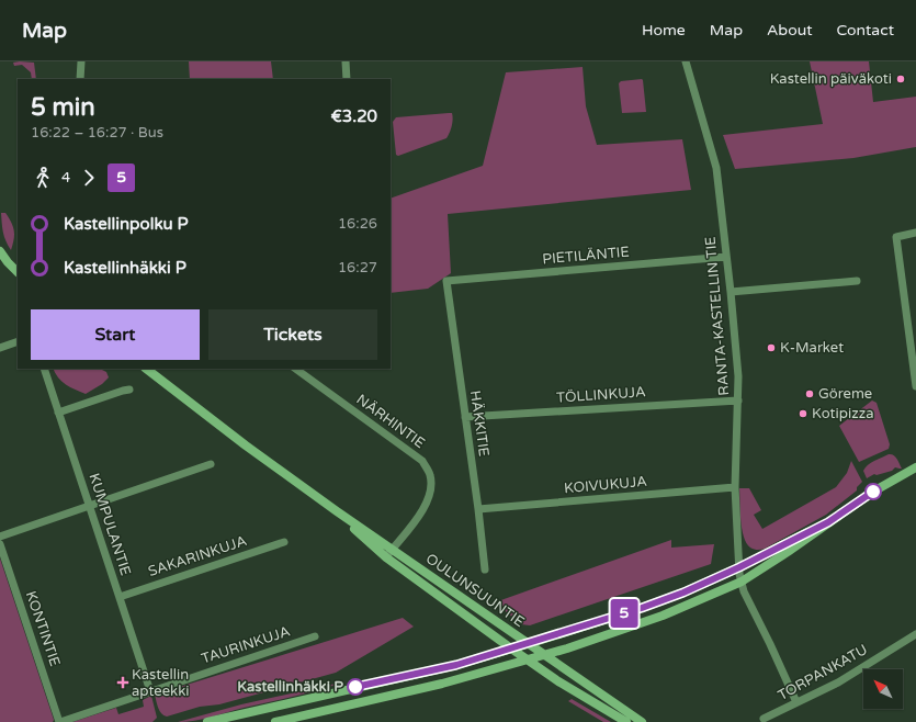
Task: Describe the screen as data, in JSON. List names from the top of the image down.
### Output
{
  "streets": {
    "main road": ["OULUNSUUNTIE"],
    "street": [
      "PIETILÄNTIE",
      "RANTA-KASTELLIN TIE",
      "TÖLLINKUJA",
      "NÄRHINTIE",
      "HÄKKITIE",
      "KOIVUKUJA",
      "KUMPULANTIE",
      "SAKARINKUJA",
      "KONTINTIE",
      "TAURINKUJA",
      "TORPANKATU"
    ]
  },
  "crossings": [
    ["PIETILÄNTIE", "RANTA-KASTELLIN TIE"],
    ["PIETILÄNTIE", "HÄKKITIE"],
    ["RANTA-KASTELLIN TIE", "TÖLLINKUJA"],
    ["RANTA-KASTELLIN TIE", "KOIVUKUJA"],
    ["RANTA-KASTELLIN TIE", "TORPANKATU"],
    ["TÖLLINKUJA", "HÄKKITIE"],
    ["NÄRHINTIE", "OULUNSUUNTIE"],
    ["HÄKKITIE", "KOIVUKUJA"],
    ["KUMPULANTIE", "SAKARINKUJA"],
    ["KUMPULANTIE", "TAURINKUJA"],
    ["KONTINTIE", "TAURINKUJA"]
  ],
  "places": {
    "other": [
      "Kastellin päiväkoti",
      "K-Market",
      "Göreme",
      "Kotipizza",
      "Kastellinhäkki P"
    ],
    "health": ["Kastellin apteekki"]
  },
  "lines": ["bus line 5"],
  "north": "top left",
  "page": {
    "header": "Map",
    "nav": [
      "Home",
      "Map",
      "About",
      "Contact"
    ],
    "on_map": "5",
    "heading": ["5 min", "16:22 – 16:27 · Bus", "€3.20"],
    "legs": ["4", "5"],
    "list": [
      {
        "name": "Kastellinpolku P",
        "value": "16:26"
      },
      {
        "name": "Kastellinhäkki P",
        "value": "16:27"
      }
    ],
    "buttons": ["Start", "Tickets"]
  }
}
